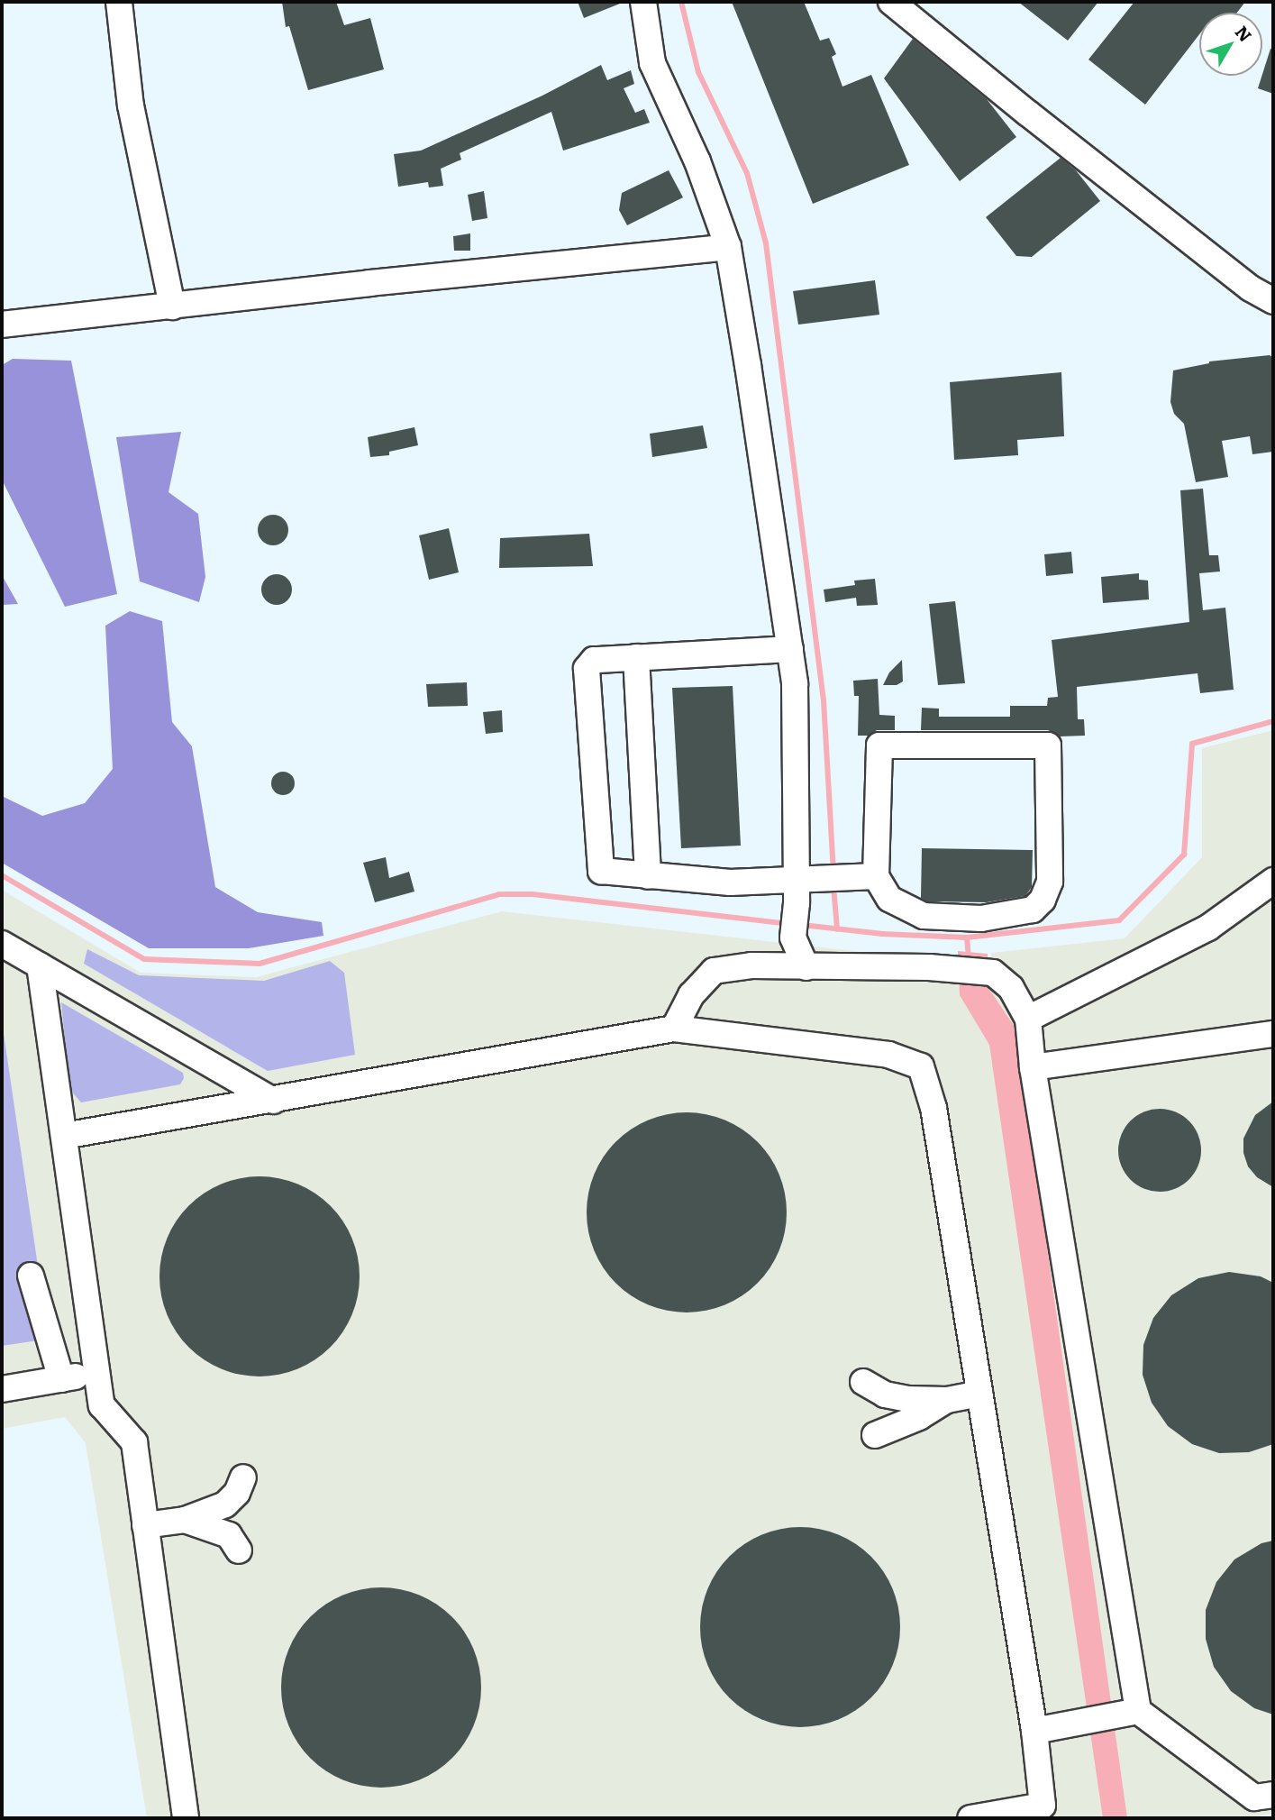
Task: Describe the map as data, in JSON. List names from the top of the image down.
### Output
{
  "north": "top right"
}
